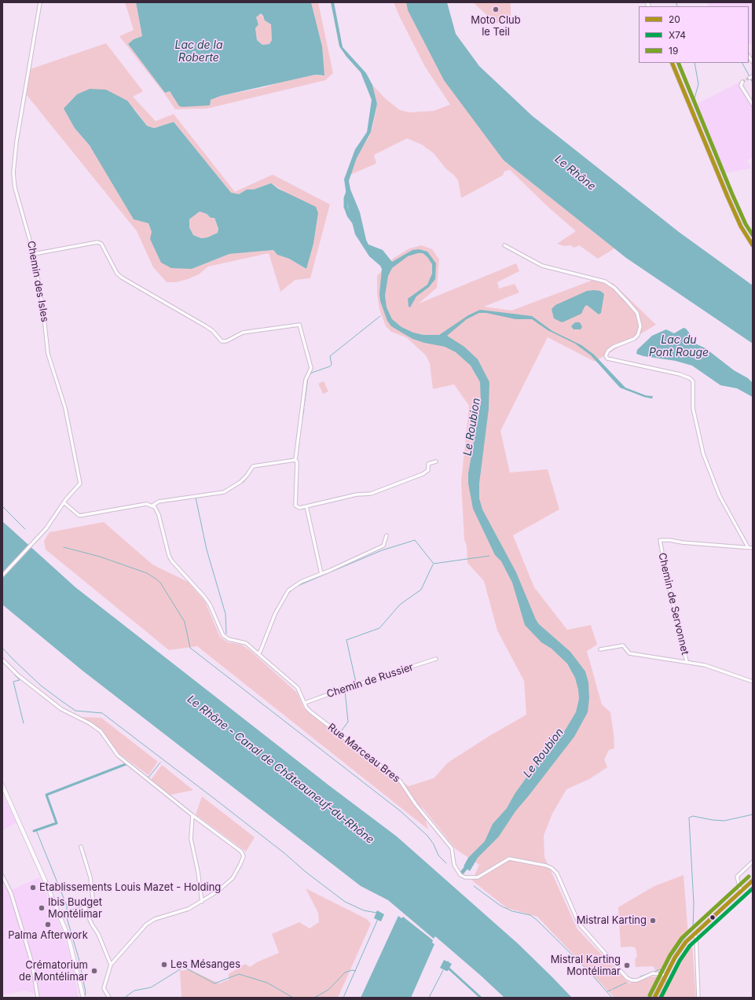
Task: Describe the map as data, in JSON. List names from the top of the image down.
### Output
{
  "streets": {
    "street": [
      "Chemin des Isles",
      "Chemin de Servonnet",
      "Chemin de Russier",
      "Rue Marceau Bres"
    ]
  },
  "crossings": [
    ["Chemin de Russier", "Rue Marceau Bres"]
  ],
  "water": [
    "Lac de la Roberte",
    "Le Rhône",
    "Lac du Pont Rouge",
    "Le Roubion",
    "Le Rhône - Canal de Châteauneuf-du-Rhône"
  ],
  "places": [
    "Moto Club le Teil",
    "Etablissements Louis Mazet - Holding",
    "Ibis Budget Montélimar",
    "Mistral Karting",
    "Palma Afterwork",
    "Les Mésanges",
    "Mistral Karting Montélimar",
    "Crématorium de Montélimar"
  ],
  "lines": ["transit line 20", "transit line 19", "transit line X74"],
  "legend": ["20", "X74", "19"]
}
